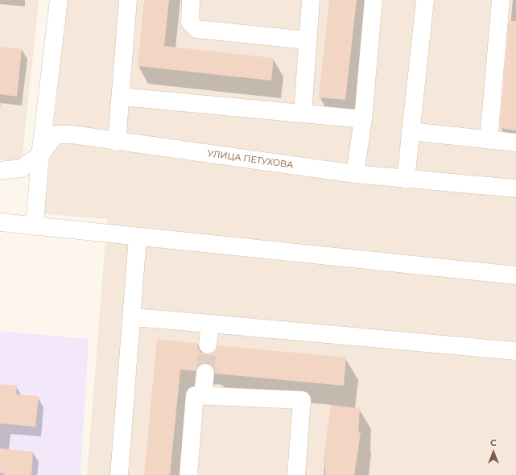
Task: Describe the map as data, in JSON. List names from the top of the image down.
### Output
{
  "streets": {
    "street": ["УЛИЦА ПЕТУХОВА"]
  },
  "north": "top"
}
